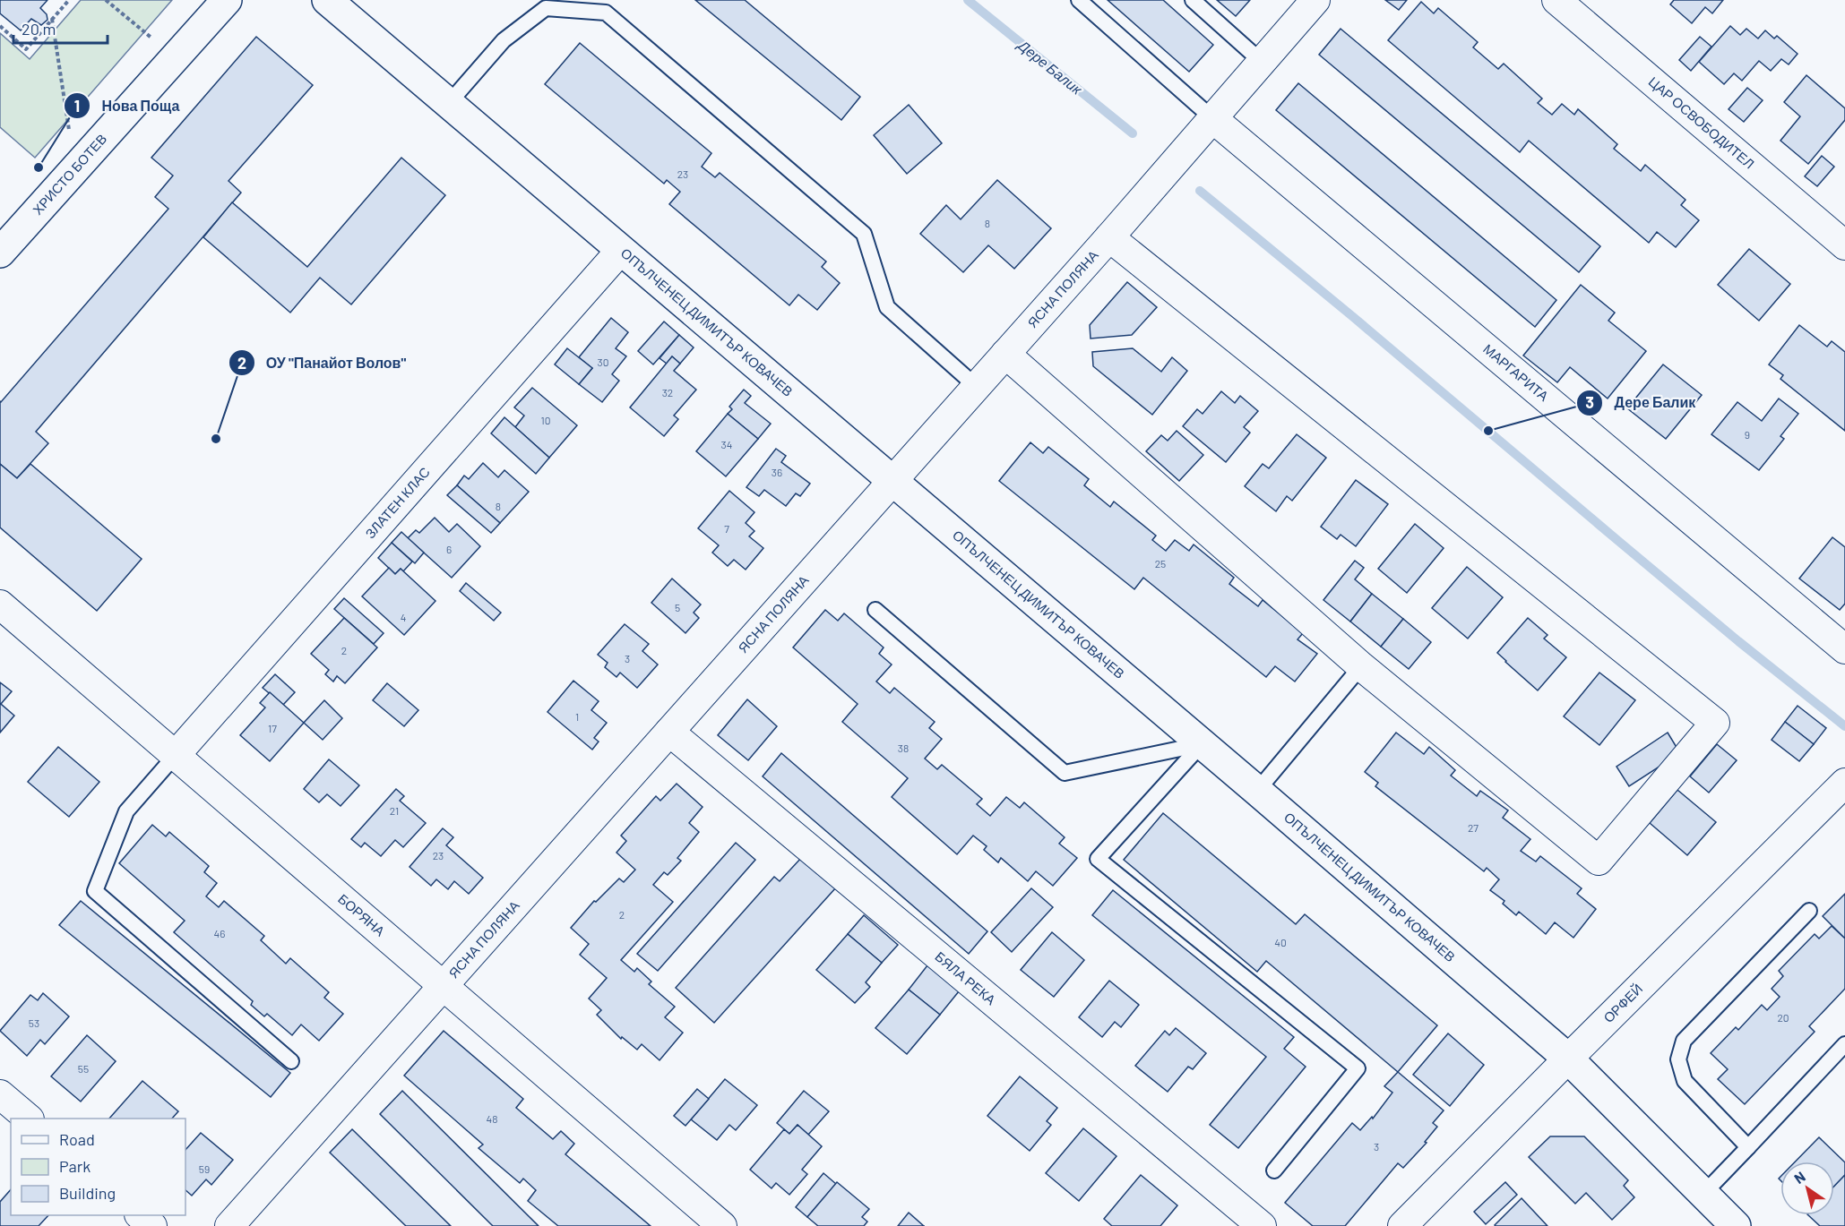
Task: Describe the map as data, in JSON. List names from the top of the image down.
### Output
{
  "streets": {
    "street": [
      "ЦАР ОСВОБОДИТЕЛ",
      "ХРИСТО БОТЕВ",
      "ЯСНА ПОЛЯНА",
      "ОПЪЛЧЕНЕЦ ДИМИТЪР КОВАЧЕВ",
      "МАРГАРИТА",
      "ЗЛАТЕН КЛАС",
      "БОРЯНА",
      "БЯЛА РЕКА",
      "ОРФЕЙ"
    ]
  },
  "crossings": [
    ["ЯСНА ПОЛЯНА", "ОПЪЛЧЕНЕЦ ДИМИТЪР КОВАЧЕВ"],
    ["ЯСНА ПОЛЯНА", "МАРГАРИТА"],
    ["ЯСНА ПОЛЯНА", "БОРЯНА"],
    ["ЯСНА ПОЛЯНА", "БЯЛА РЕКА"],
    ["ОПЪЛЧЕНЕЦ ДИМИТЪР КОВАЧЕВ", "ЗЛАТЕН КЛАС"],
    ["ОПЪЛЧЕНЕЦ ДИМИТЪР КОВАЧЕВ", "ОРФЕЙ"],
    ["ЗЛАТЕН КЛАС", "БОРЯНА"]
  ],
  "water": ["Дере Балик"],
  "places": ["Нова Поща", "Дере Балик", "ОУ \"Панайот Волов\""],
  "house_numbers": [
    "23",
    "8",
    "30",
    "32",
    "10",
    "9",
    "34",
    "36",
    "8",
    "7",
    "6",
    "25",
    "5",
    "4",
    "2",
    "3",
    "1",
    "17",
    "38",
    "21",
    "27",
    "23",
    "2",
    "46",
    "40",
    "20",
    "53",
    "55",
    "48",
    "3",
    "59"
  ],
  "legend": ["Road", "Park", "Building"],
  "scale_bar": "20 m",
  "north": "top left"
}
